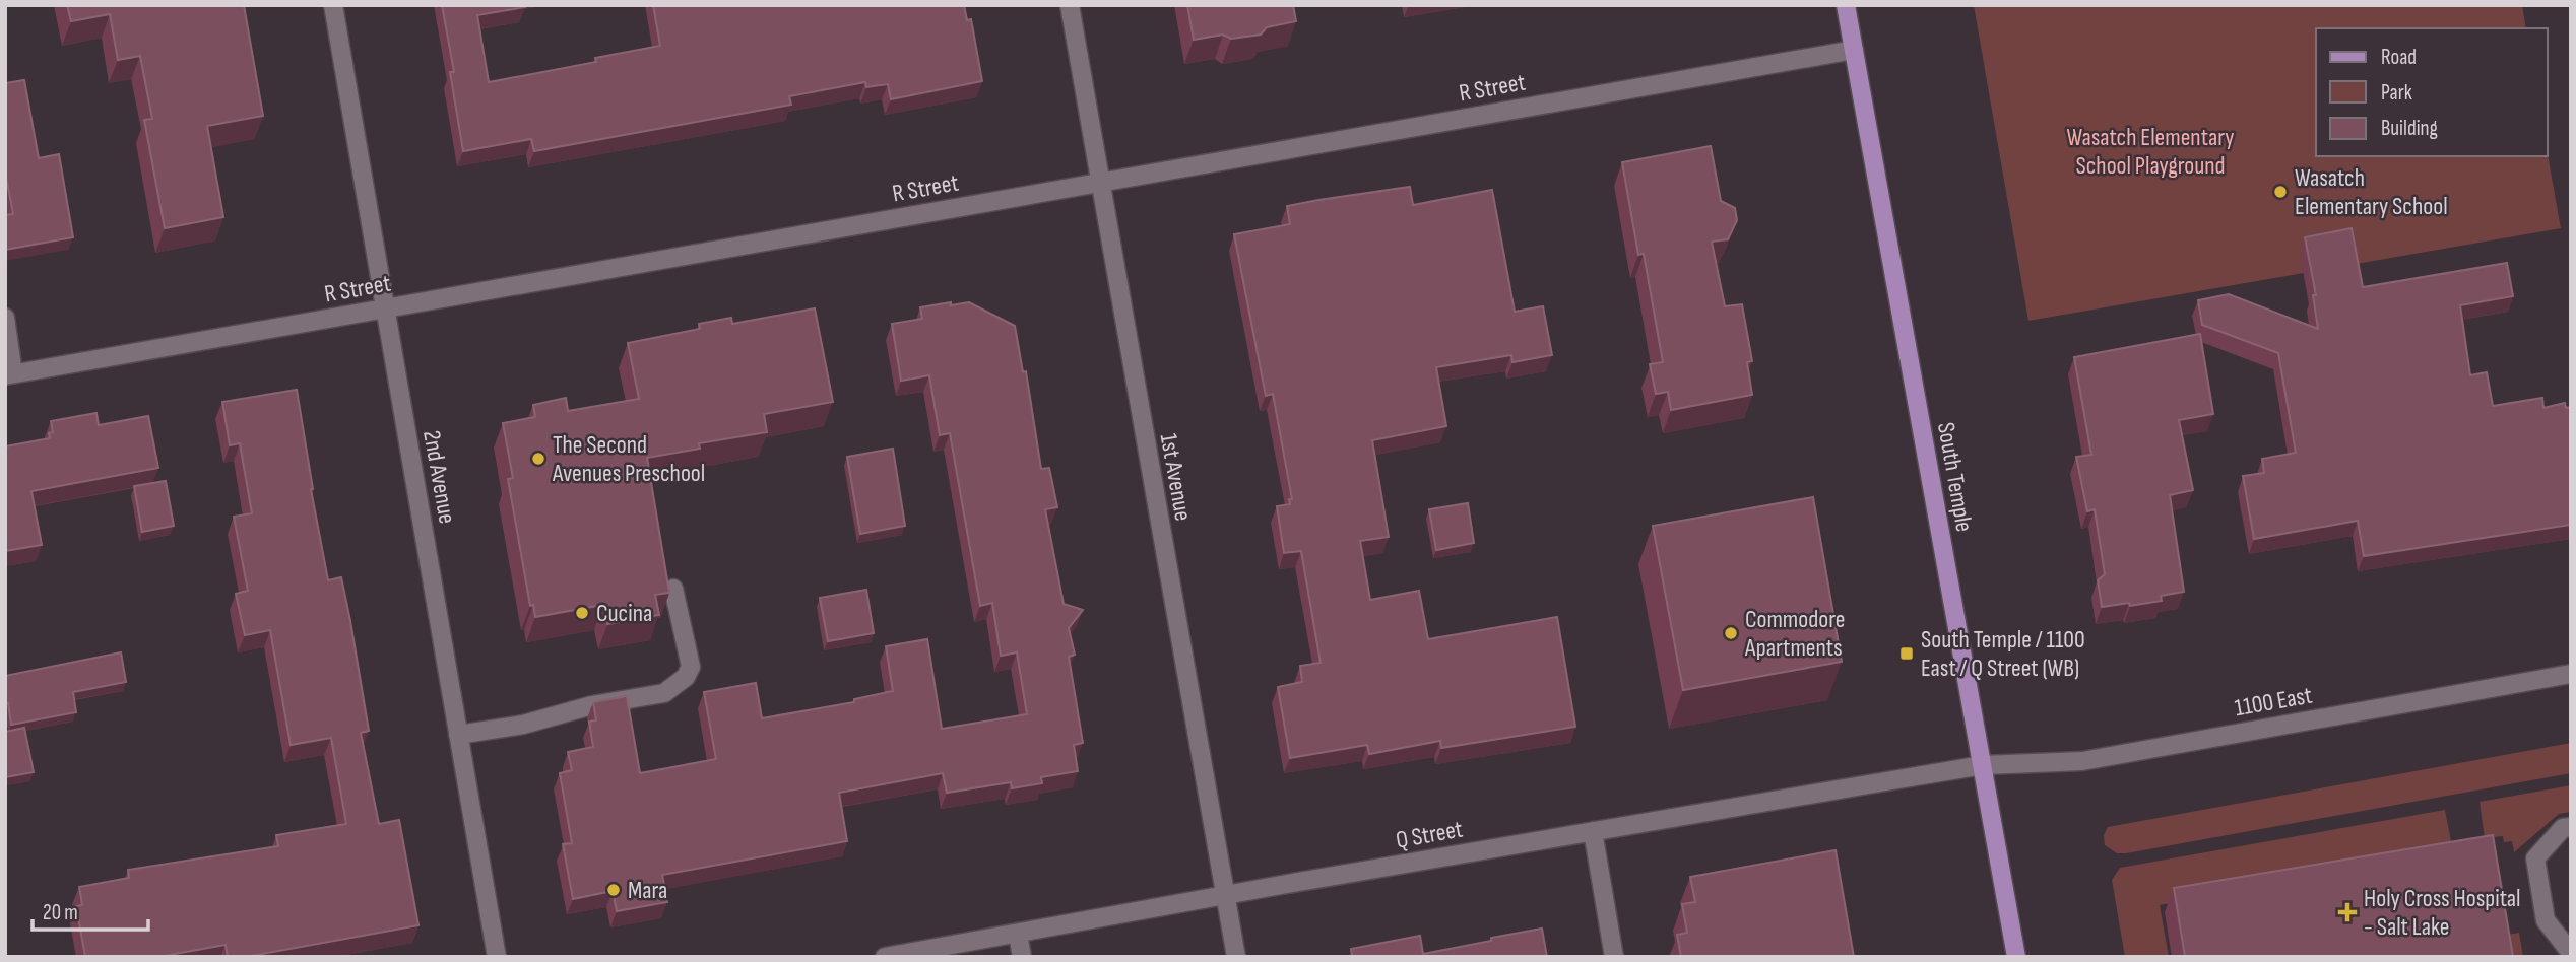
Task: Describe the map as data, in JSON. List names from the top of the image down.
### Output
{
  "streets": {
    "main road": ["South Temple"],
    "street": [
      "R Street",
      "2nd Avenue",
      "1st Avenue",
      "1100 East",
      "Q Street"
    ]
  },
  "crossings": [
    ["R Street", "2nd Avenue"],
    ["R Street", "1st Avenue"],
    ["R Street", "South Temple"],
    ["1st Avenue", "Q Street"],
    ["South Temple", "1100 East"],
    ["South Temple", "Q Street"],
    ["1100 East", "Q Street"]
  ],
  "parks": ["Wasatch Elementary School Playground"],
  "places": {
    "other": [
      "Wasatch Elementary School",
      "The Second Avenues Preschool",
      "Cucina",
      "Commodore Apartments",
      "Mara"
    ],
    "transit": ["South Temple / 1100 East / Q Street (WB)"],
    "health": ["Holy Cross Hospital - Salt Lake"]
  },
  "legend": ["Road", "Park", "Building"],
  "scale_bar": "20 m"
}
